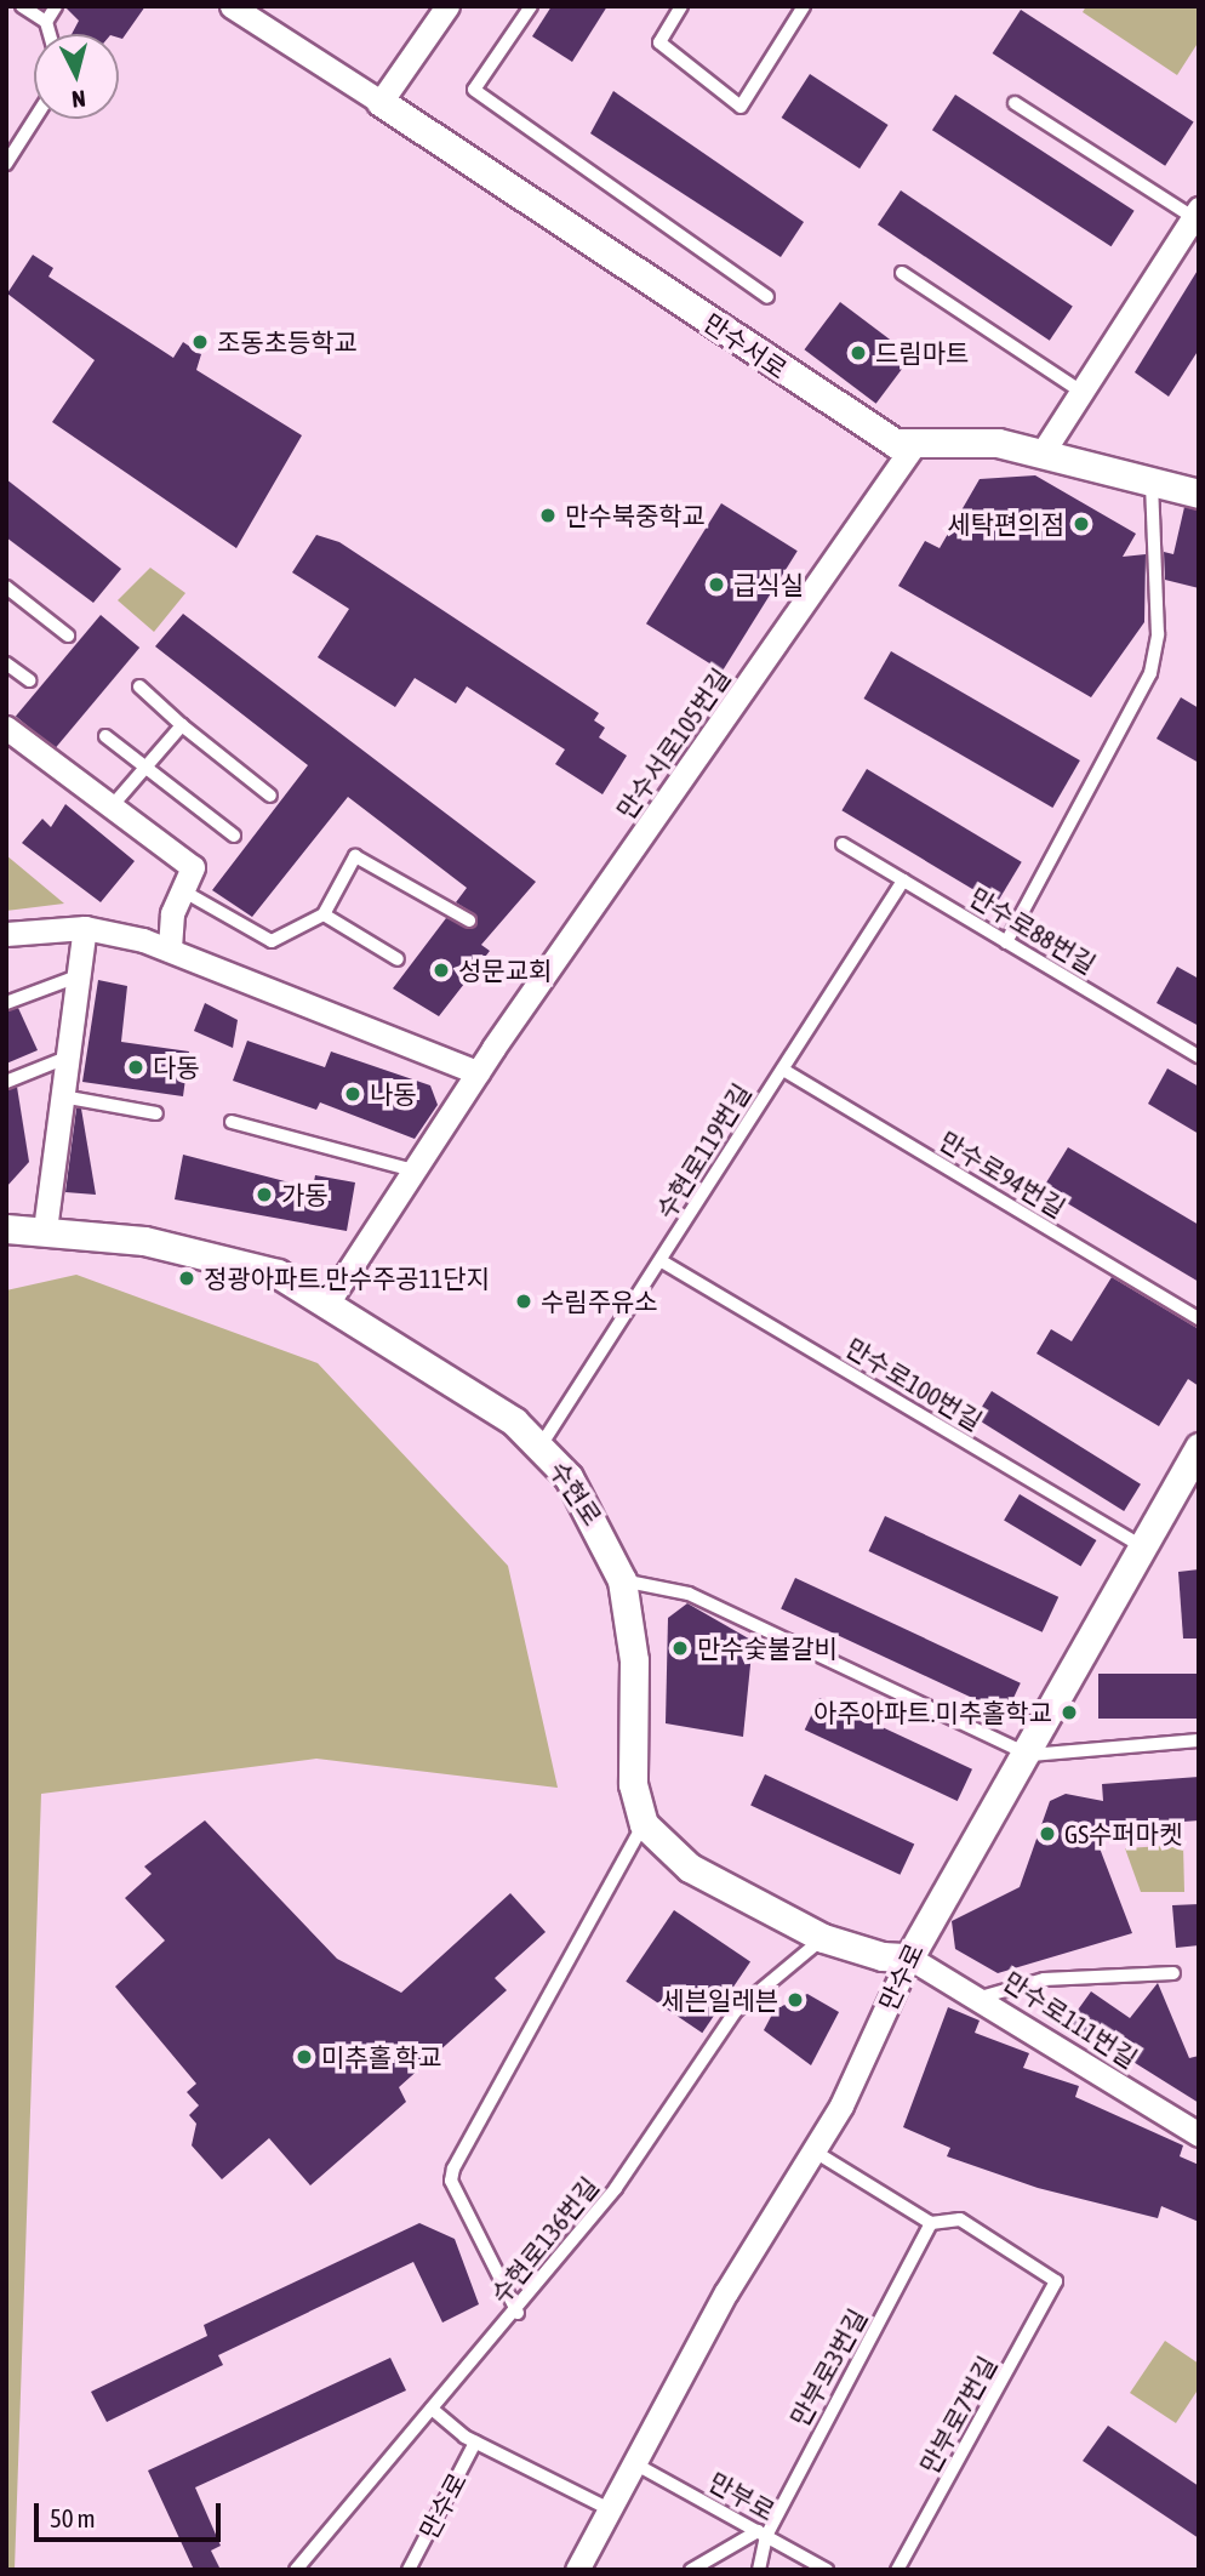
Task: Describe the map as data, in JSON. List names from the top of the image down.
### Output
{
  "streets": {
    "street": [
      "만수서로",
      "만수서로105번길",
      "수현로",
      "만수로",
      "만수로111번길"
    ],
    "lane": [
      "만수로88번길",
      "수현로119번길",
      "만수로94번길",
      "만수로100번길",
      "수현로136번길",
      "만부로3번길",
      "만부로7번길",
      "만부로"
    ]
  },
  "crossings": [
    ["만수서로", "만수서로105번길"],
    ["만수서로105번길", "수현로"],
    ["만수로88번길", "수현로119번길"],
    ["수현로119번길", "만수로94번길"],
    ["수현로119번길", "만수로100번길"],
    ["수현로119번길", "수현로"],
    ["만수로100번길", "만수로"],
    ["만수로", "만수로111번길"],
    ["만수로", "수현로136번길"],
    ["만수로", "만부로"],
    ["만부로3번길", "만부로7번길"],
    ["만부로3번길", "만부로"]
  ],
  "places": [
    "조동초등학교",
    "드림마트",
    "만수북중학교",
    "세탁편의점",
    "급식실",
    "성문교회",
    "다동",
    "나동",
    "가동",
    "정광아파트.만수주공11단지",
    "수림주유소",
    "만수숯불갈비",
    "아주아파트.미추홀학교",
    "GS수퍼마켓",
    "세븐일레븐",
    "미추홀 학교"
  ],
  "scale_bar": "50 m",
  "north": "bottom"
}
